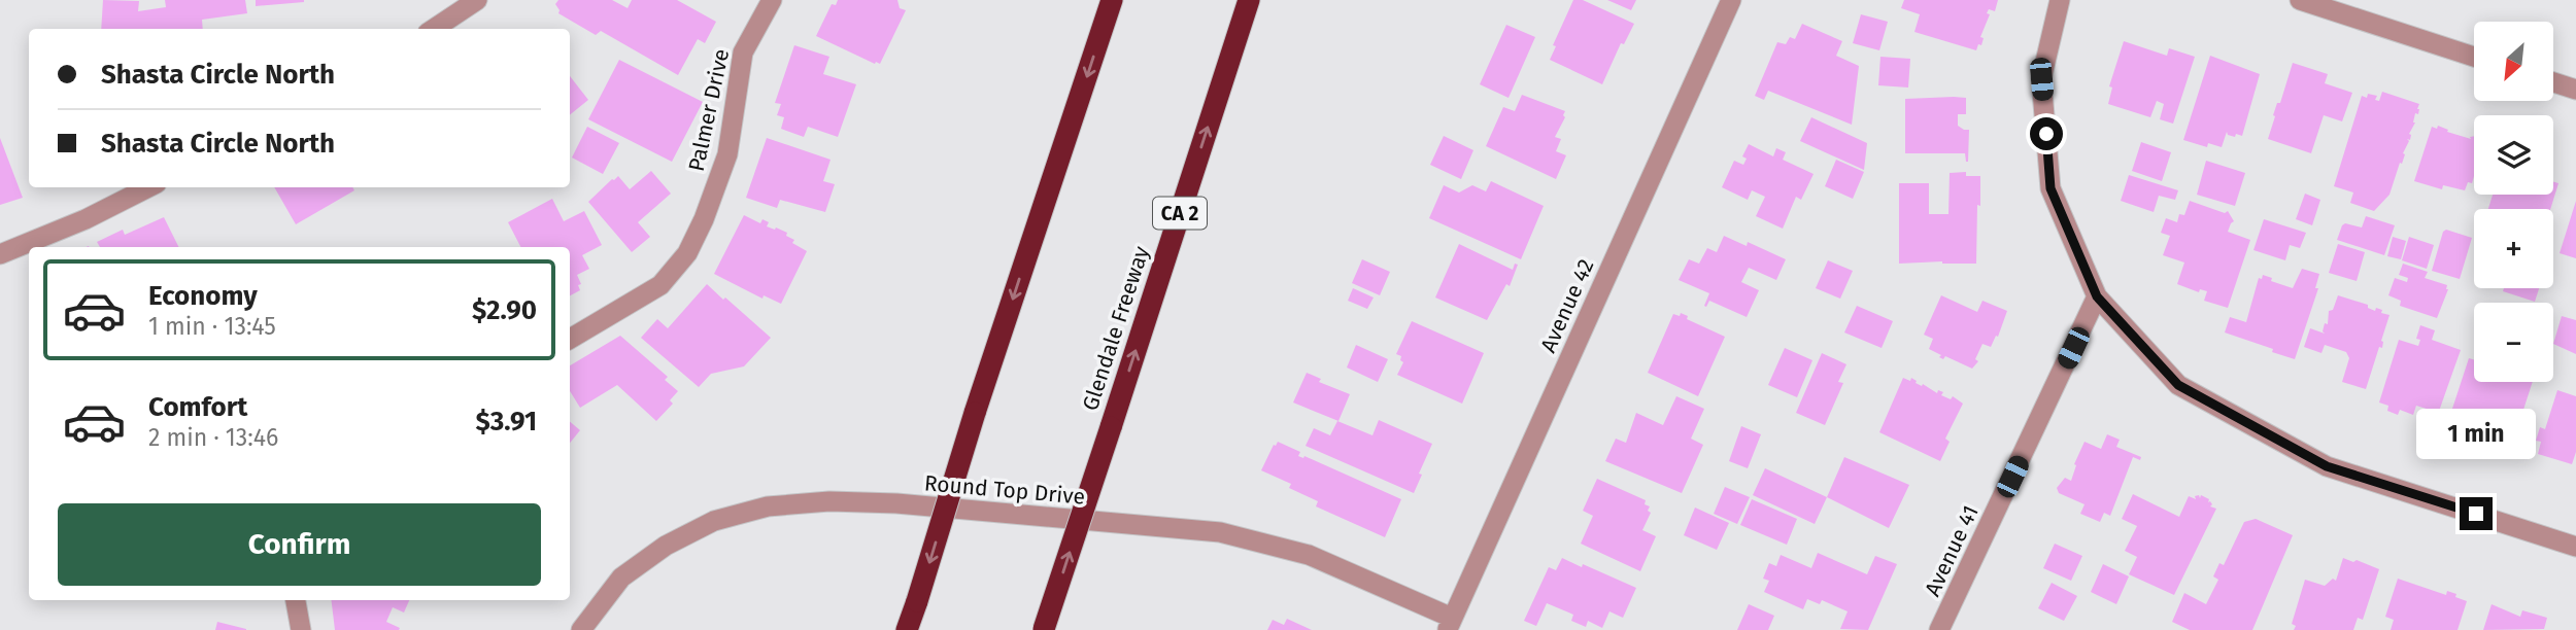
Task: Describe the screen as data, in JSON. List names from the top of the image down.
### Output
{
  "streets": {
    "highway": ["CA 2", "Glendale Freeway"],
    "street": [
      "Palmer Drive",
      "Avenue 42",
      "Round Top Drive",
      "Avenue 41"
    ]
  },
  "crossings": [
    ["Avenue 42", "Round Top Drive"]
  ],
  "north": "bottom left",
  "page": {
    "map_buttons": ["+", "−"],
    "banner": ["Shasta Circle North", "Shasta Circle North"],
    "list": [
      {
        "name": "Economy",
        "note": "1 min · 13:45",
        "value": "$2.90"
      },
      {
        "name": "Comfort",
        "note": "2 min · 13:46",
        "value": "$3.91"
      }
    ],
    "bubble": "1 min",
    "buttons": "Confirm"
  }
}
